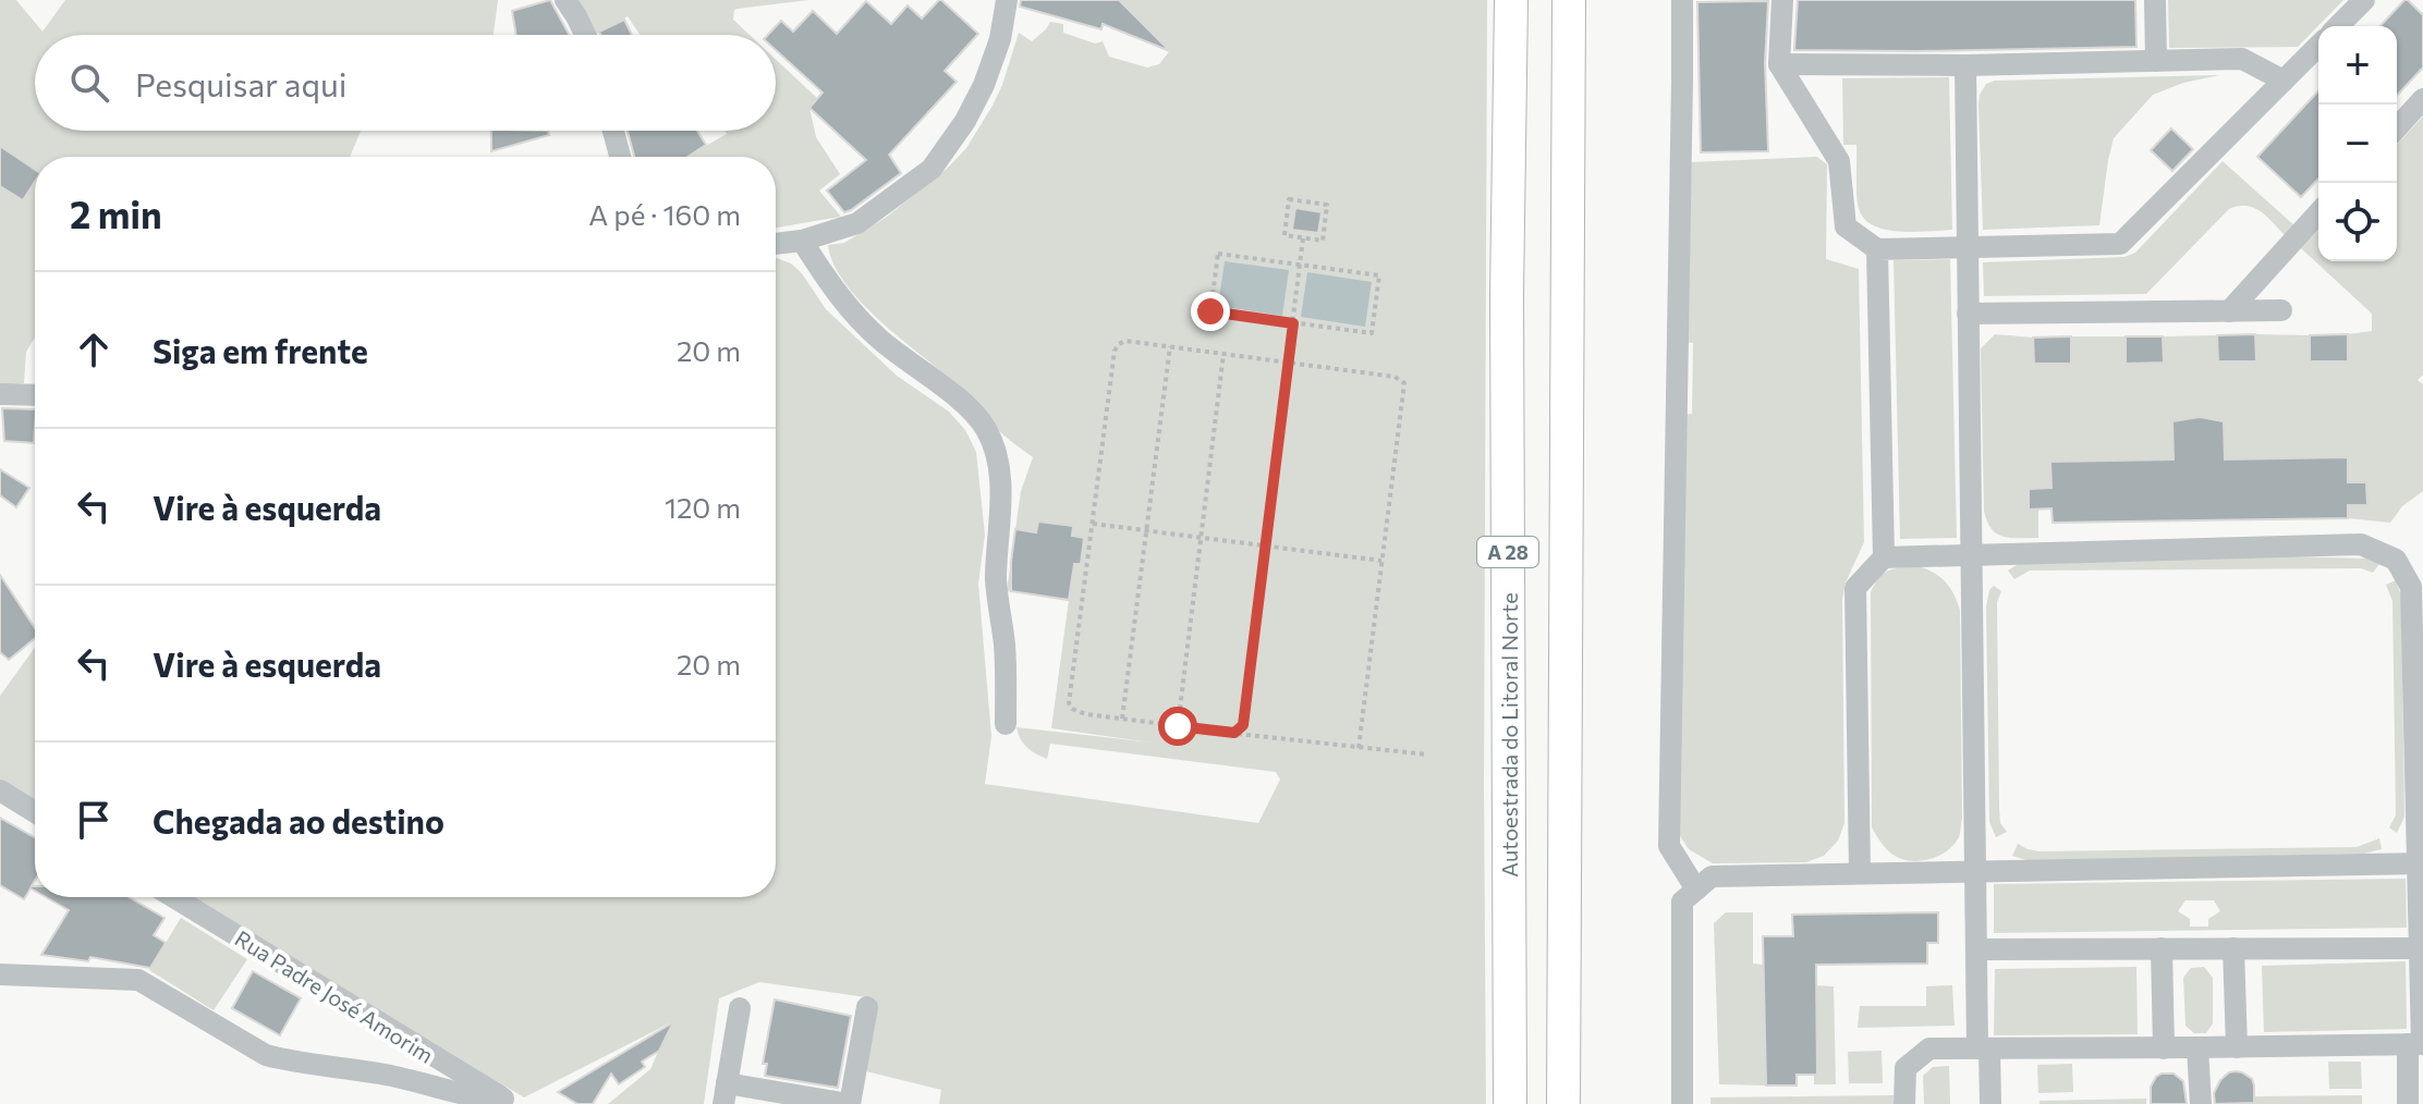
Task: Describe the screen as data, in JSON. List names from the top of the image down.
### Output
{
  "streets": {
    "highway": ["A 28", "Autoestrada do Litoral Norte"],
    "street": ["Rua Padre José Amorim"]
  },
  "page": {
    "map_buttons": ["+", "−"],
    "search": "Pesquisar aqui",
    "heading": ["2 min", "A pé · 160 m"],
    "list": [
      ["Siga em frente", "20 m"],
      ["Vire à esquerda", "120 m"],
      ["Vire à esquerda", "20 m"],
      "Chegada ao destino"
    ]
  }
}
